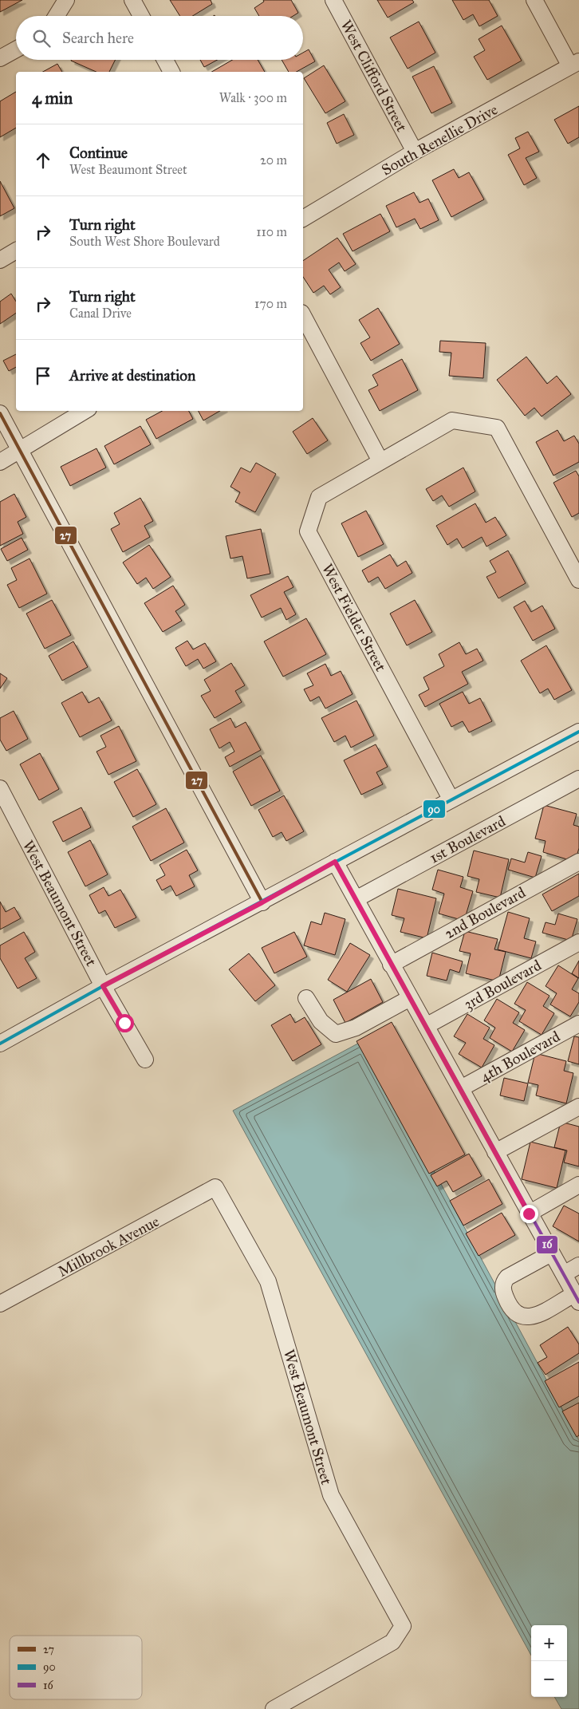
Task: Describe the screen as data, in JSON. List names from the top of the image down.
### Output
{
  "streets": {
    "street": [
      "West Clifford Street",
      "South Renellie Drive",
      "West Fielder Street",
      "1st Boulevard",
      "West Beaumont Street",
      "2nd Boulevard",
      "3rd Boulevard",
      "4th Boulevard",
      "Millbrook Avenue"
    ]
  },
  "crossings": [
    ["West Clifford Street", "South Renellie Drive"],
    ["West Beaumont Street", "Millbrook Avenue"]
  ],
  "lines": ["transit line 27", "transit line 90", "transit line 16"],
  "legend": ["27", "90", "16"],
  "page": {
    "search": "Search here",
    "heading": ["4 min", "Walk · 300 m"],
    "list": [
      ["Continue", "West Beaumont Street", "20 m"],
      ["Turn right", "South West Shore Boulevard", "110 m"],
      ["Turn right", "Canal Drive", "170 m"],
      "Arrive at destination"
    ],
    "map_buttons": ["+", "−"]
  }
}
